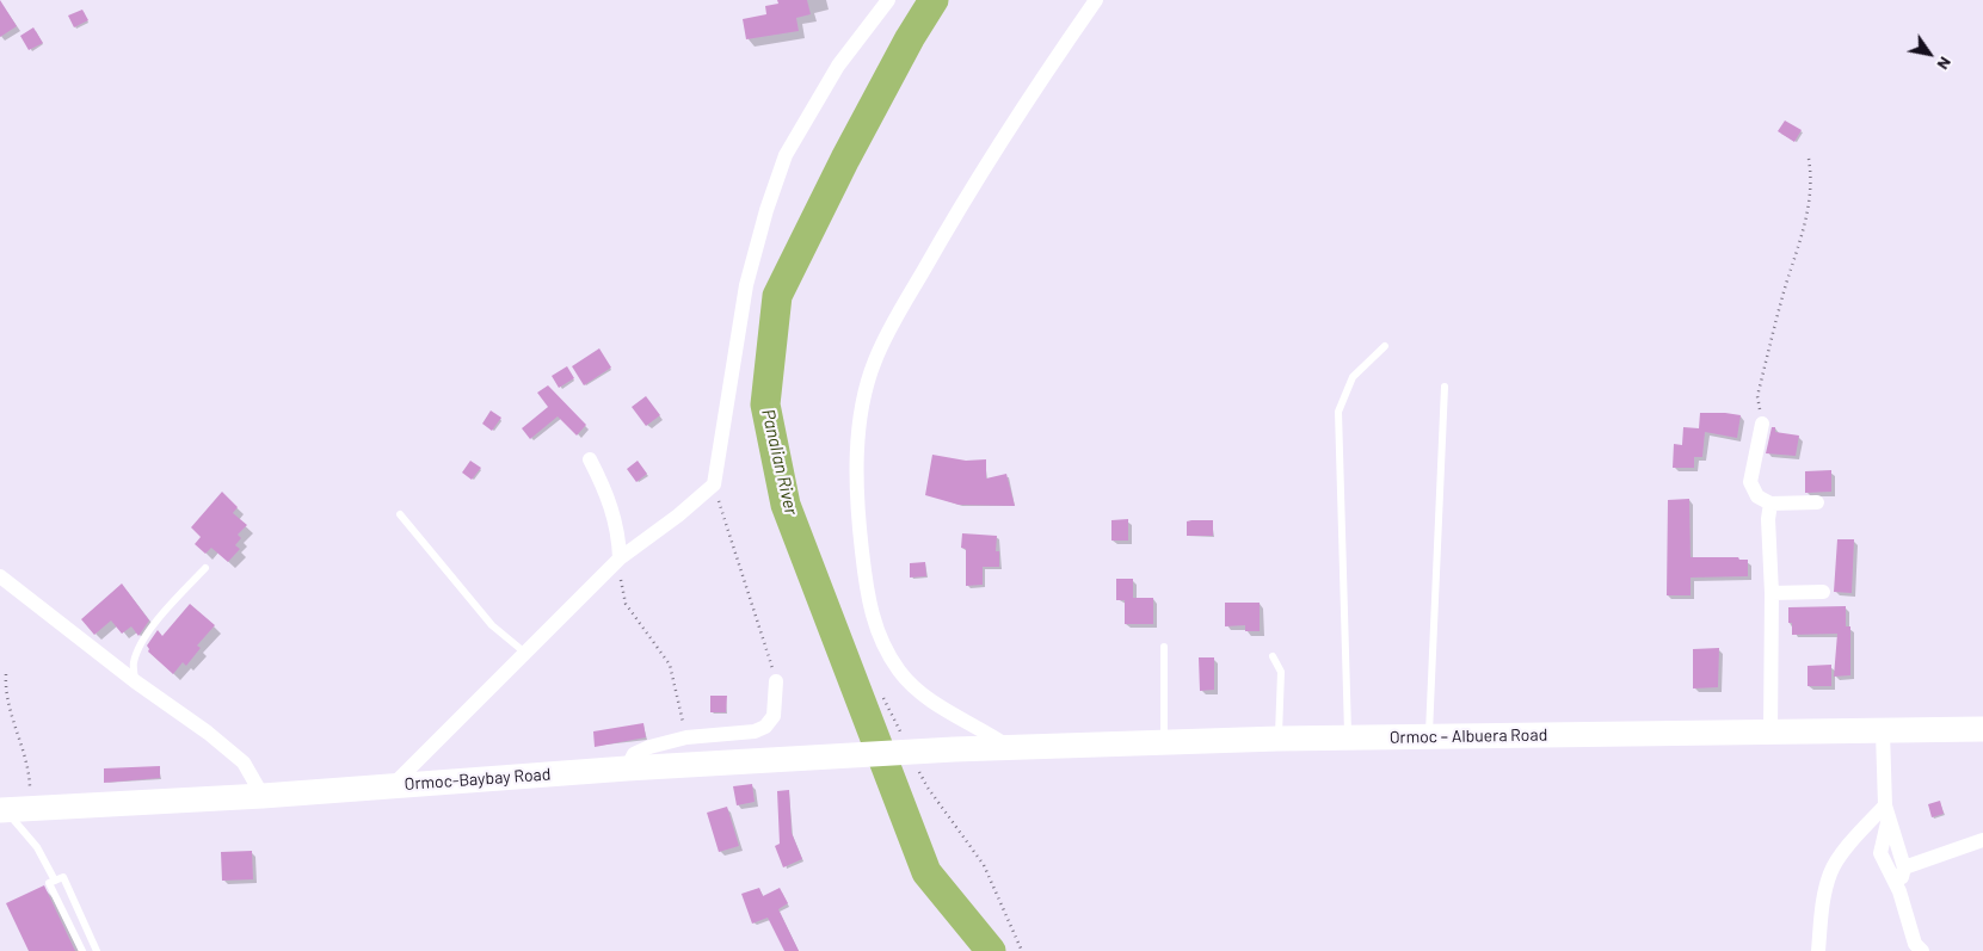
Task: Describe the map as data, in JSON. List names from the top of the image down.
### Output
{
  "streets": {
    "highway": ["Ormoc – Albuera Road", "Ormoc-Baybay Road"]
  },
  "crossings": [
    ["Ormoc – Albuera Road", "Ormoc-Baybay Road"]
  ],
  "water": ["Panalian River"],
  "north": "bottom right"
}
